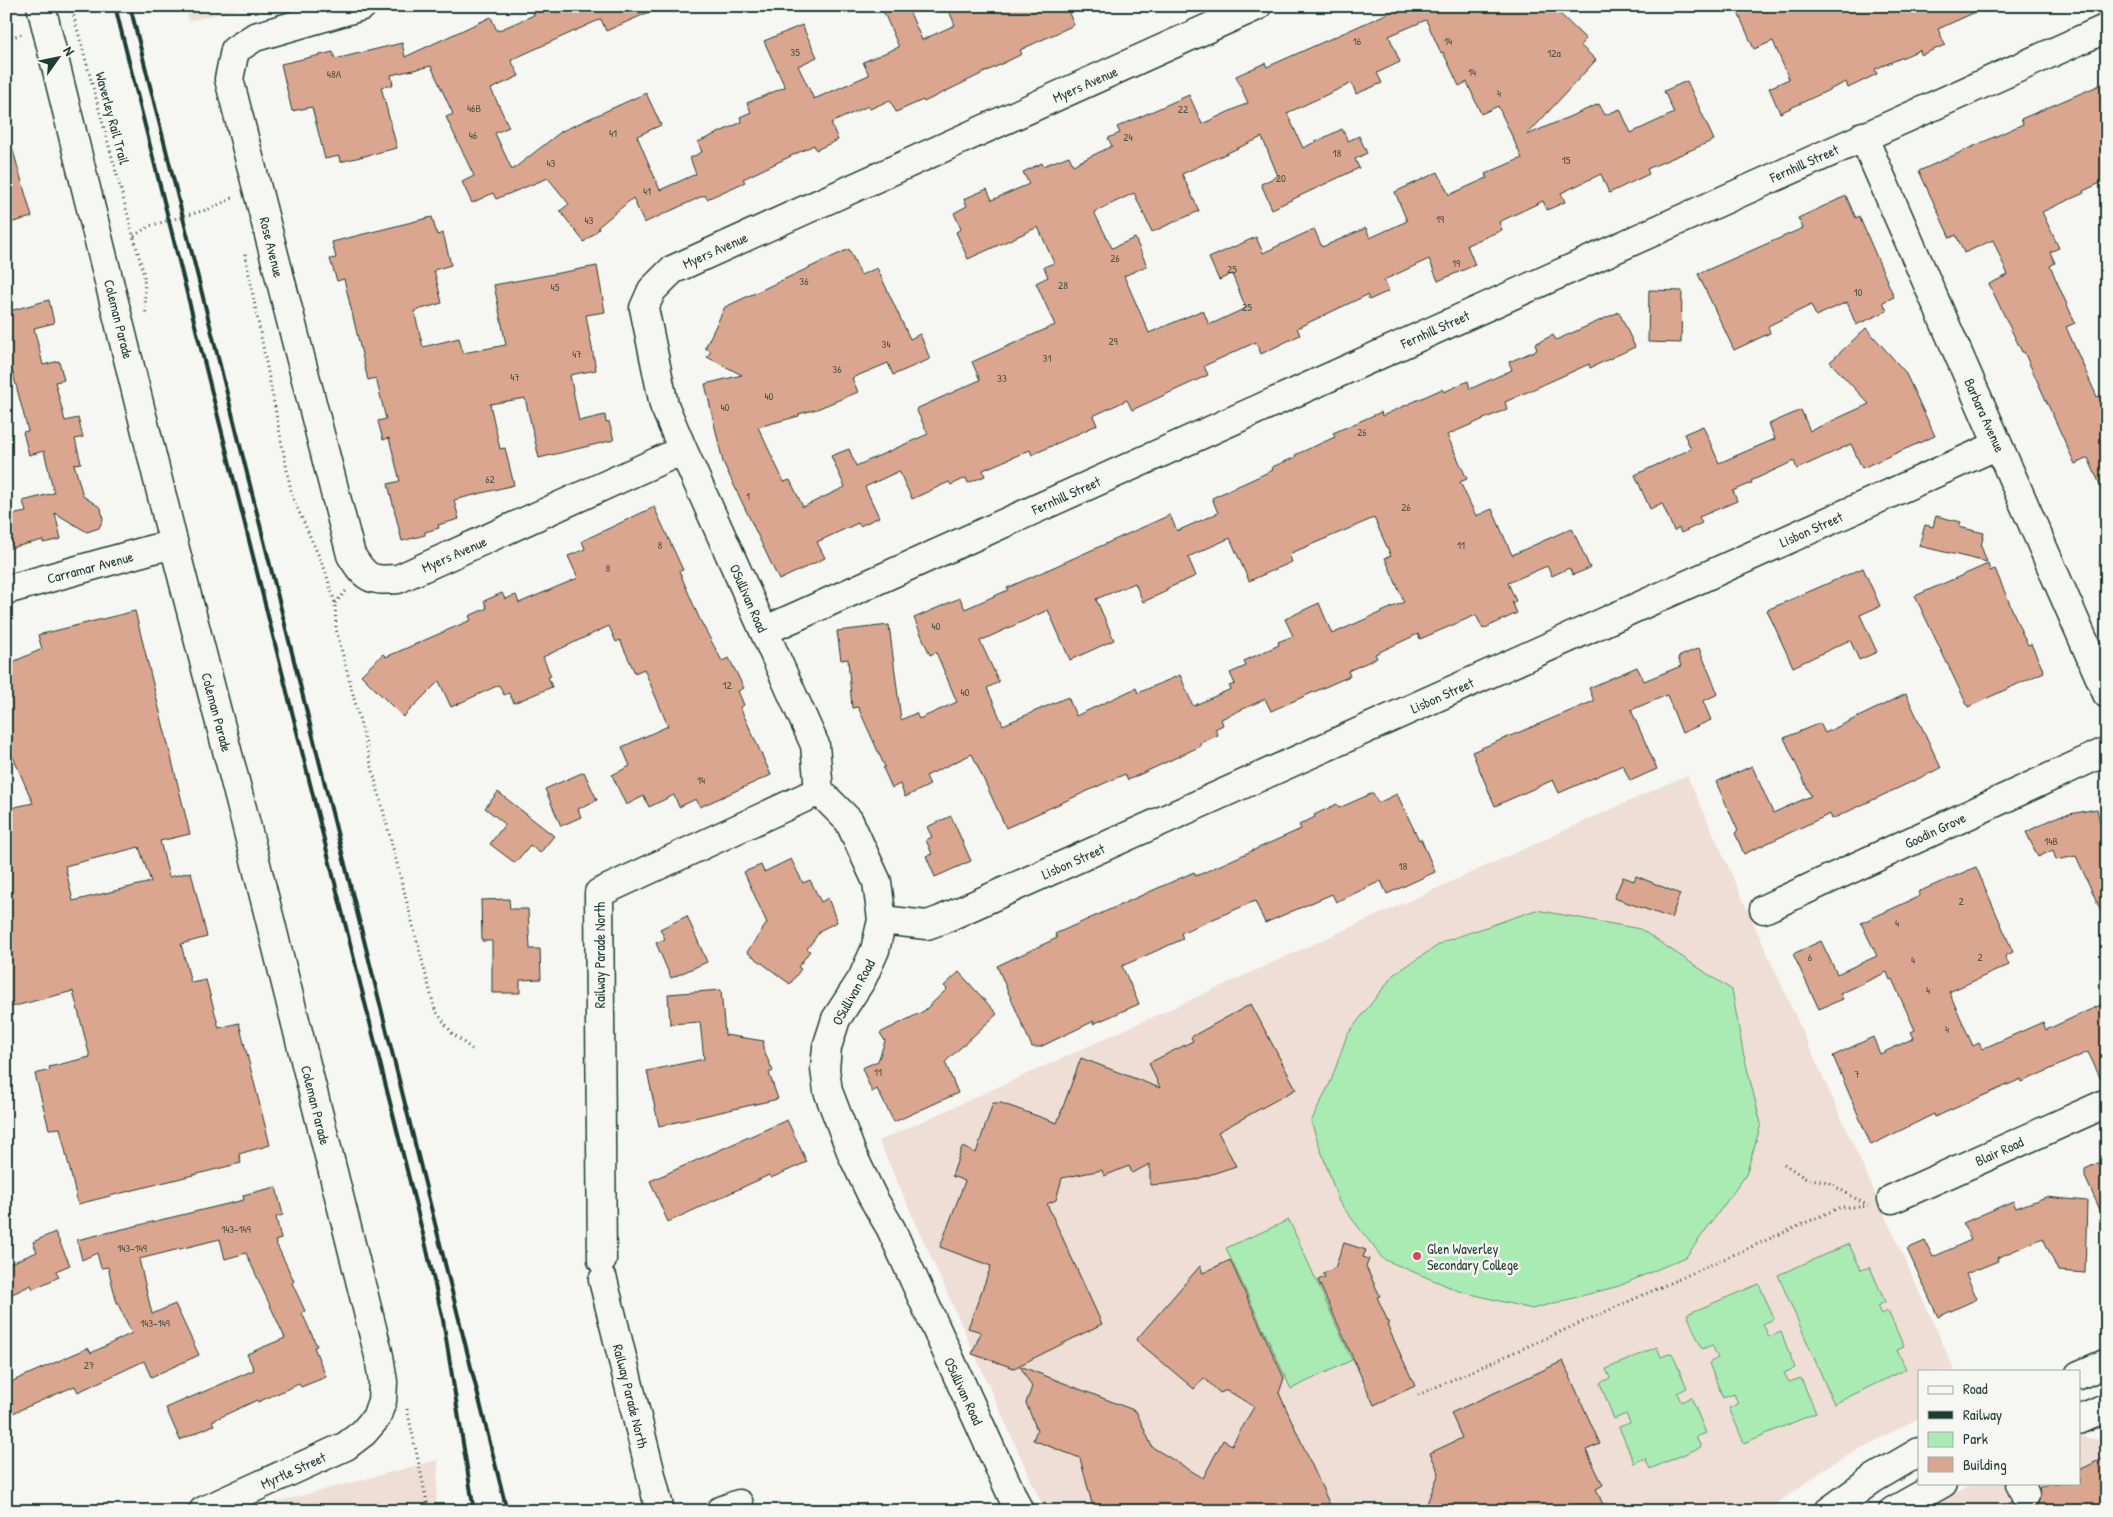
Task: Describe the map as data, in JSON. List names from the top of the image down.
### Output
{
  "streets": {
    "street": [
      "Myers Avenue",
      "Fernhill Street",
      "Rose Avenue",
      "Coleman Parade",
      "Barbara Avenue",
      "Lisbon Street",
      "Carramar Avenue",
      "OSullivan Road",
      "Goodin Grove",
      "Railway Parade North",
      "Blair Road",
      "Myrtle Street"
    ],
    "path": ["Waverley Rail Trail"]
  },
  "crossings": [
    ["Myers Avenue", "Rose Avenue"],
    ["Myers Avenue", "OSullivan Road"],
    ["Fernhill Street", "Barbara Avenue"],
    ["Fernhill Street", "OSullivan Road"],
    ["Coleman Parade", "Carramar Avenue"],
    ["Coleman Parade", "Myrtle Street"],
    ["Barbara Avenue", "Lisbon Street"],
    ["Lisbon Street", "OSullivan Road"],
    ["OSullivan Road", "Railway Parade North"]
  ],
  "places": ["Glen Waverley Secondary College"],
  "house_numbers": [
    "16",
    "14",
    "35",
    "12a",
    "14",
    "48A",
    "4",
    "46B",
    "22",
    "41",
    "46",
    "24",
    "18",
    "15",
    "43",
    "20",
    "41",
    "19",
    "43",
    "26",
    "19",
    "25",
    "36",
    "28",
    "45",
    "10",
    "25",
    "29",
    "34",
    "47",
    "31",
    "36",
    "47",
    "33",
    "40",
    "40",
    "26",
    "62",
    "1",
    "26",
    "8",
    "11",
    "8",
    "40",
    "12",
    "40",
    "14",
    "14B",
    "18",
    "2",
    "4",
    "6",
    "2",
    "4",
    "4",
    "4",
    "11",
    "7",
    "143-149",
    "143-149",
    "143-149",
    "27"
  ],
  "legend": [
    "Road",
    "Railway",
    "Park",
    "Building"
  ],
  "north": "top right"
}
